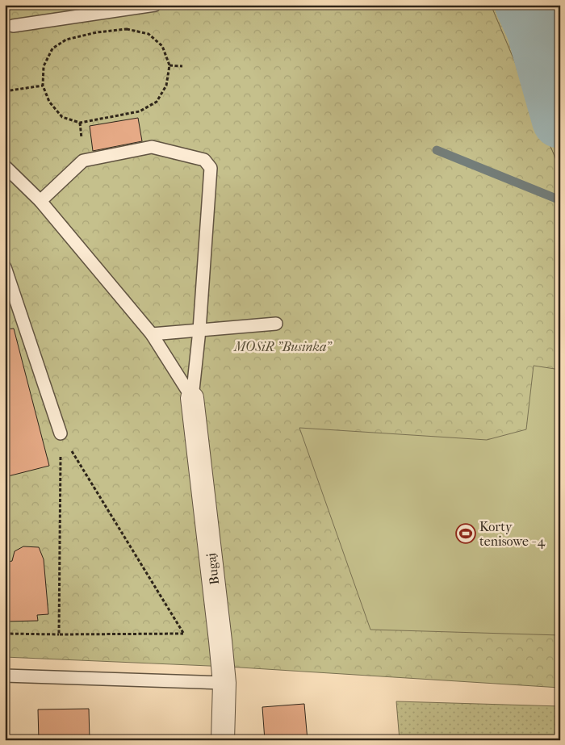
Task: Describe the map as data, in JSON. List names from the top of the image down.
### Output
{
  "streets": {
    "street": ["Bugaj"]
  },
  "parks": ["MOSiR \"Businka\""],
  "places": {
    "sports": ["Korty tenisowe - 4"]
  }
}
